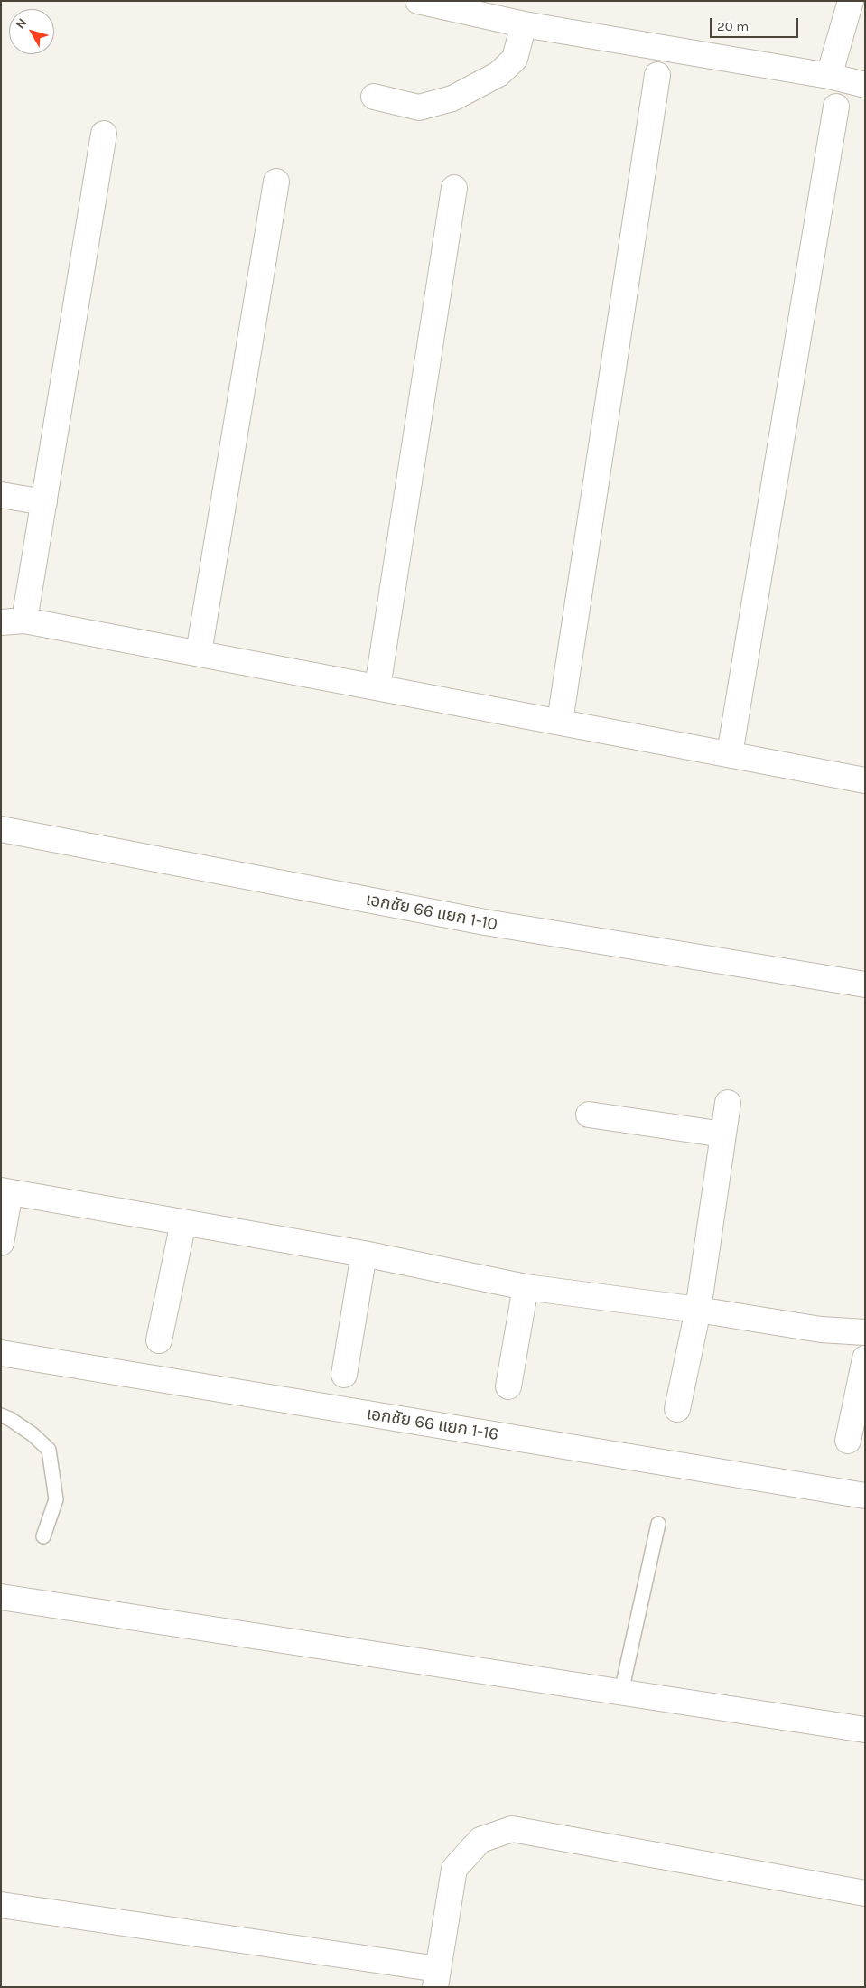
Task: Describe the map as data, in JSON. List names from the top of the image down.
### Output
{
  "streets": {
    "street": ["เอกชัย 66 แยก 1-10", "เอกชัย 66 แยก 1-16"]
  },
  "scale_bar": "20 m",
  "north": "top left"
}
